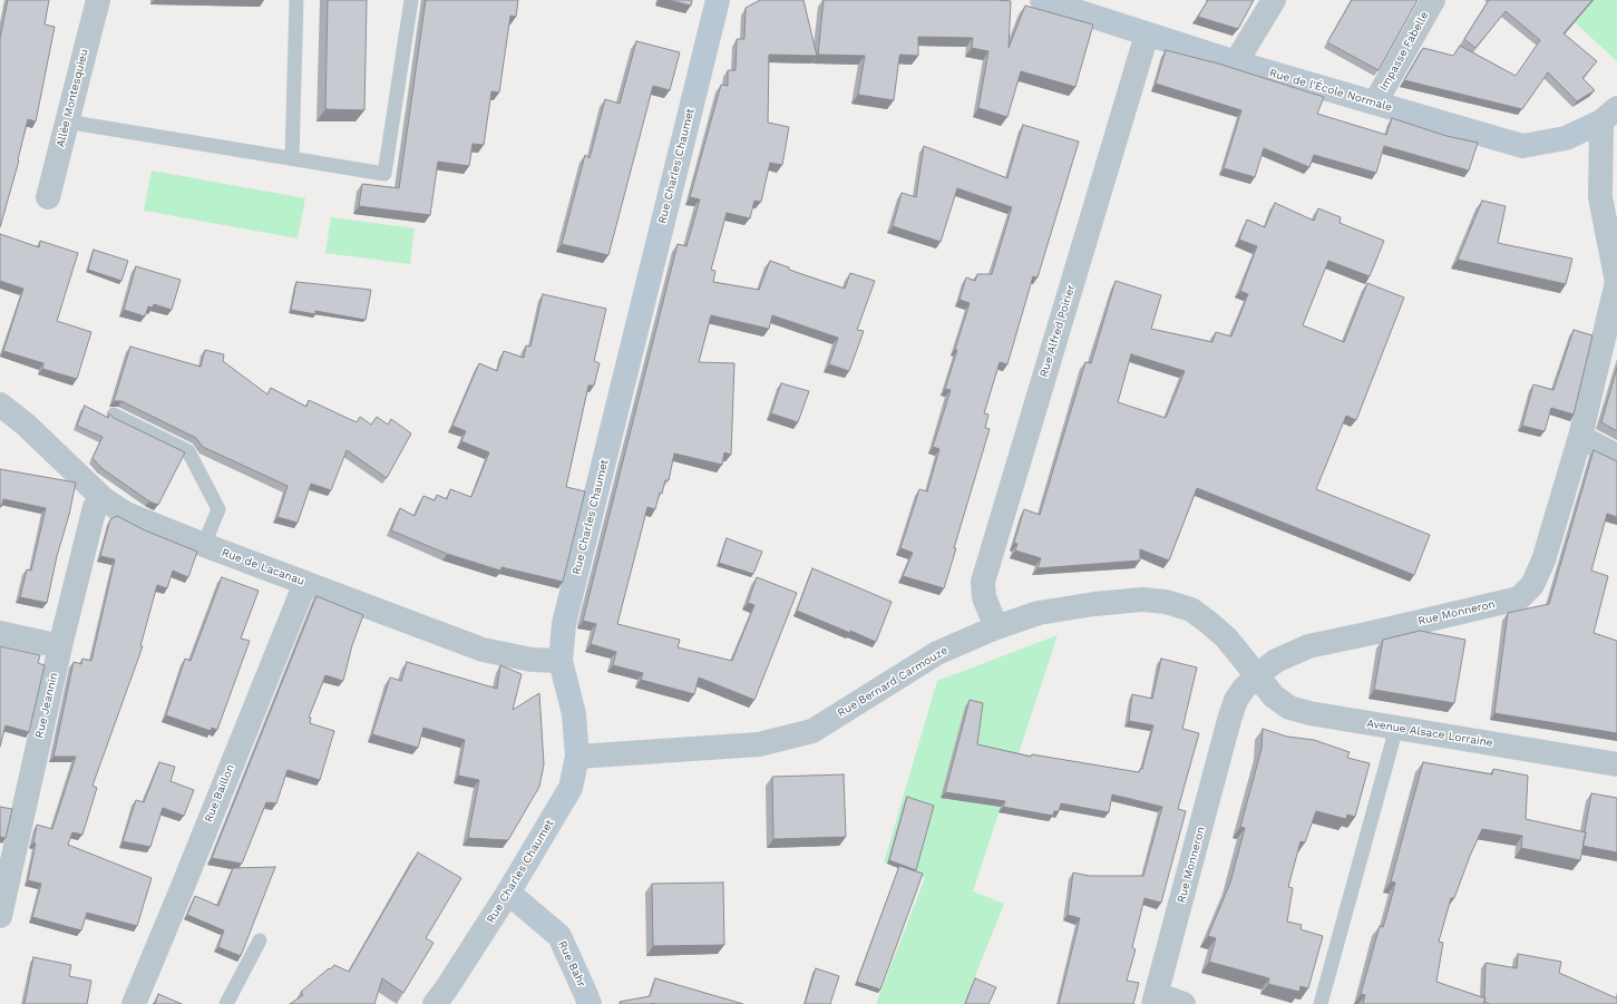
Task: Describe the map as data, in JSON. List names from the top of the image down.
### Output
{
  "streets": {
    "street": [
      "Impasse Fabelle",
      "Rue de l'École Normale",
      "Allée Montesquieu",
      "Rue Charles Chaumet",
      "Rue Alfred Poirier",
      "Rue de Lacanau",
      "Rue Monneron",
      "Rue Bernard Carmouze",
      "Rue Jeannin",
      "Avenue Alsace Lorraine",
      "Rue Baillon",
      "Rue Bahr"
    ]
  },
  "crossings": [
    ["Impasse Fabelle", "Rue de l'École Normale"],
    ["Rue de l'École Normale", "Rue Alfred Poirier"],
    ["Rue de l'École Normale", "Rue Monneron"],
    ["Rue Charles Chaumet", "Rue de Lacanau"],
    ["Rue Charles Chaumet", "Rue Bernard Carmouze"],
    ["Rue Charles Chaumet", "Rue Bahr"],
    ["Rue Alfred Poirier", "Rue Bernard Carmouze"],
    ["Rue de Lacanau", "Rue Jeannin"],
    ["Rue de Lacanau", "Rue Baillon"],
    ["Rue Monneron", "Rue Bernard Carmouze"],
    ["Rue Monneron", "Avenue Alsace Lorraine"],
    ["Rue Bernard Carmouze", "Avenue Alsace Lorraine"]
  ]
}
